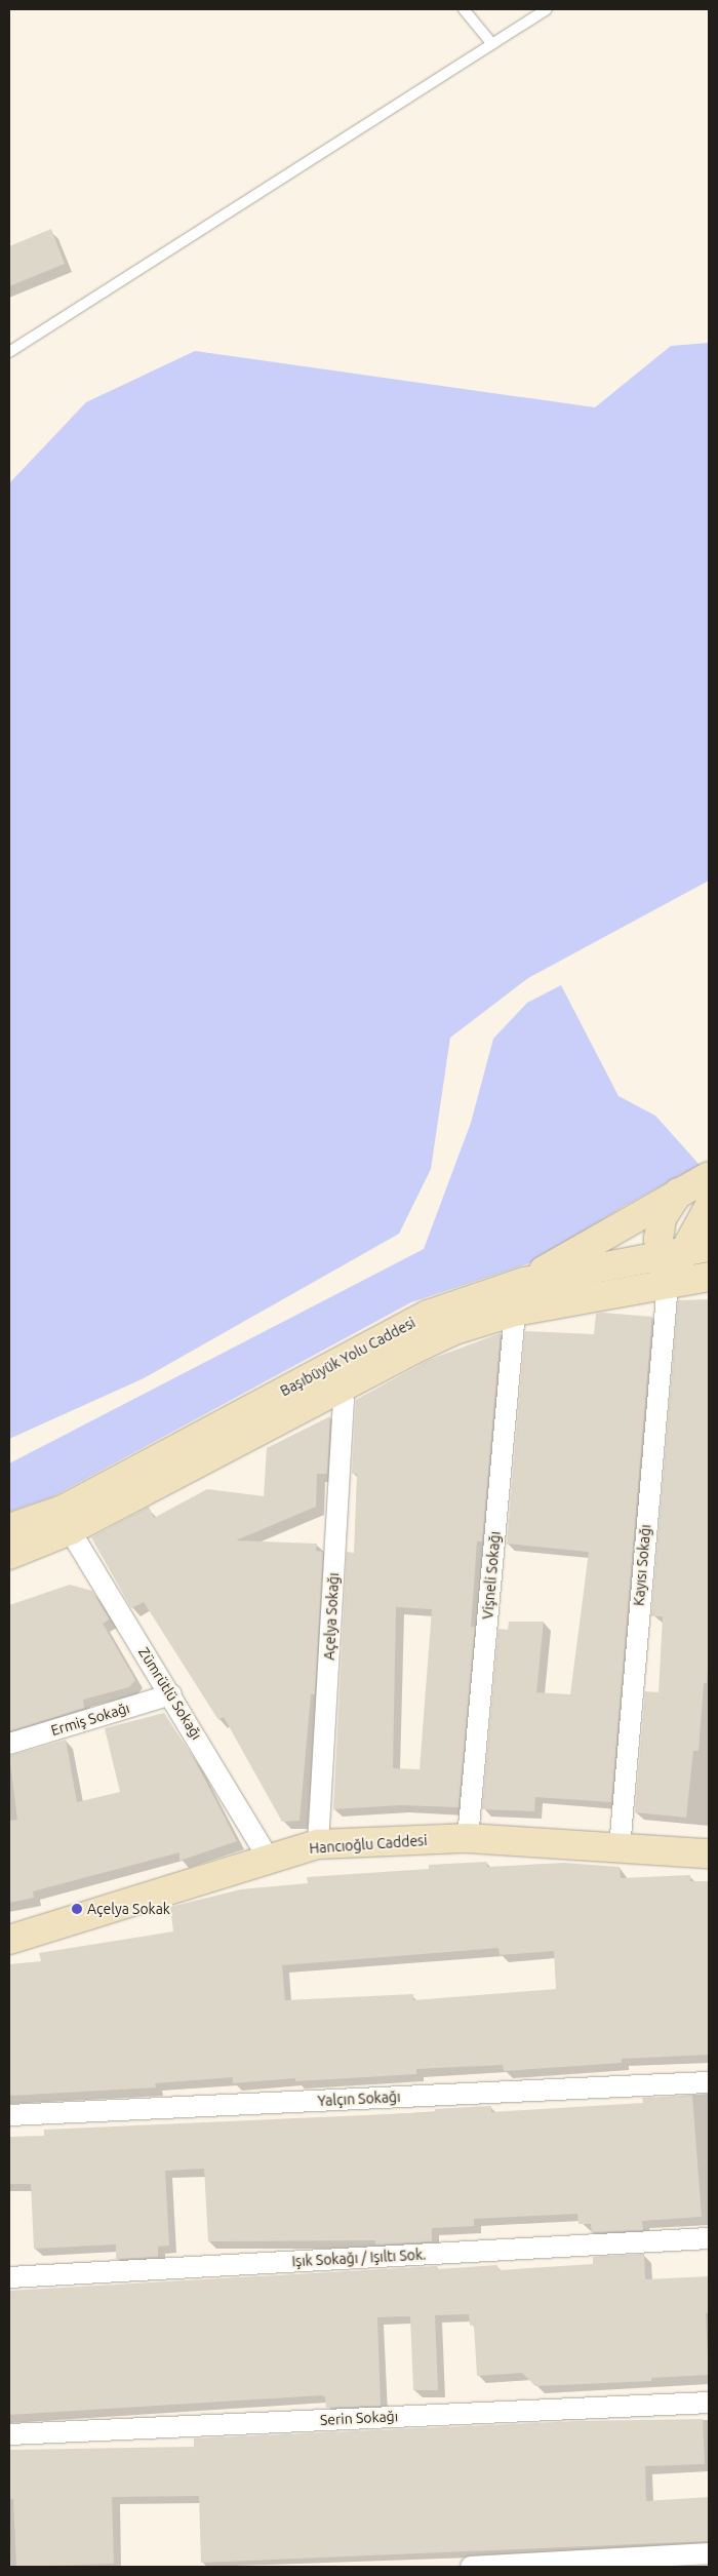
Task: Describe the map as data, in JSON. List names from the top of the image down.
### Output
{
  "streets": {
    "main road": ["Başıbüyük Yolu Caddesi", "Hancıoğlu Caddesi"],
    "street": [
      "Kayısı Sokağı",
      "Vişneli Sokağı",
      "Açelya Sokağı",
      "Zümrütlü Sokağı",
      "Ermiş Sokağı",
      "Yalçın Sokağı",
      "Işık Sokağı / Işıltı Sok.",
      "Serin Sokağı"
    ]
  },
  "crossings": [
    ["Başıbüyük Yolu Caddesi", "Kayısı Sokağı"],
    ["Başıbüyük Yolu Caddesi", "Vişneli Sokağı"],
    ["Başıbüyük Yolu Caddesi", "Açelya Sokağı"],
    ["Başıbüyük Yolu Caddesi", "Zümrütlü Sokağı"],
    ["Kayısı Sokağı", "Hancıoğlu Caddesi"],
    ["Vişneli Sokağı", "Hancıoğlu Caddesi"],
    ["Açelya Sokağı", "Hancıoğlu Caddesi"],
    ["Zümrütlü Sokağı", "Ermiş Sokağı"],
    ["Zümrütlü Sokağı", "Hancıoğlu Caddesi"]
  ],
  "places": ["Açelya Sokak"]
}
